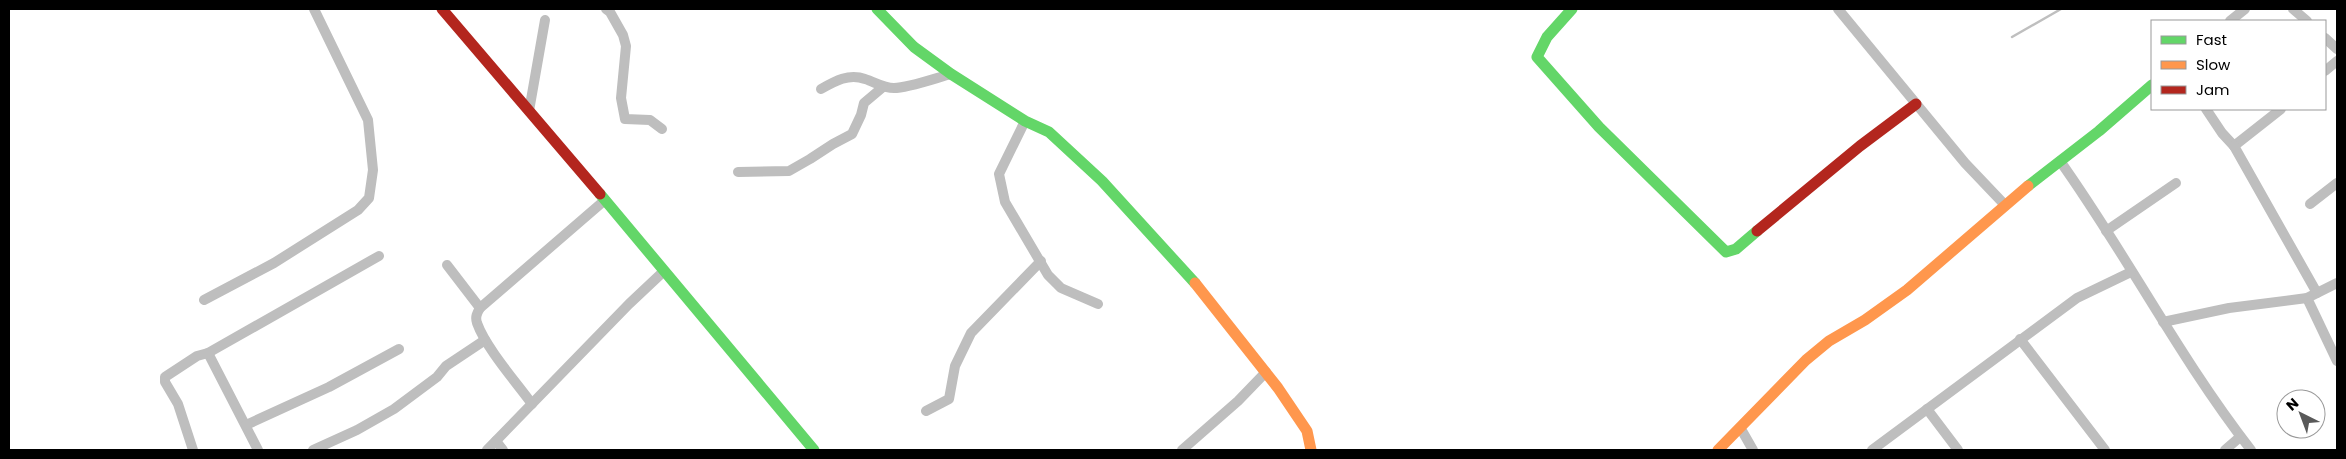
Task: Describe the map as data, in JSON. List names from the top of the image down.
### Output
{
  "legend": ["Fast", "Slow", "Jam"],
  "north": "top left"
}
